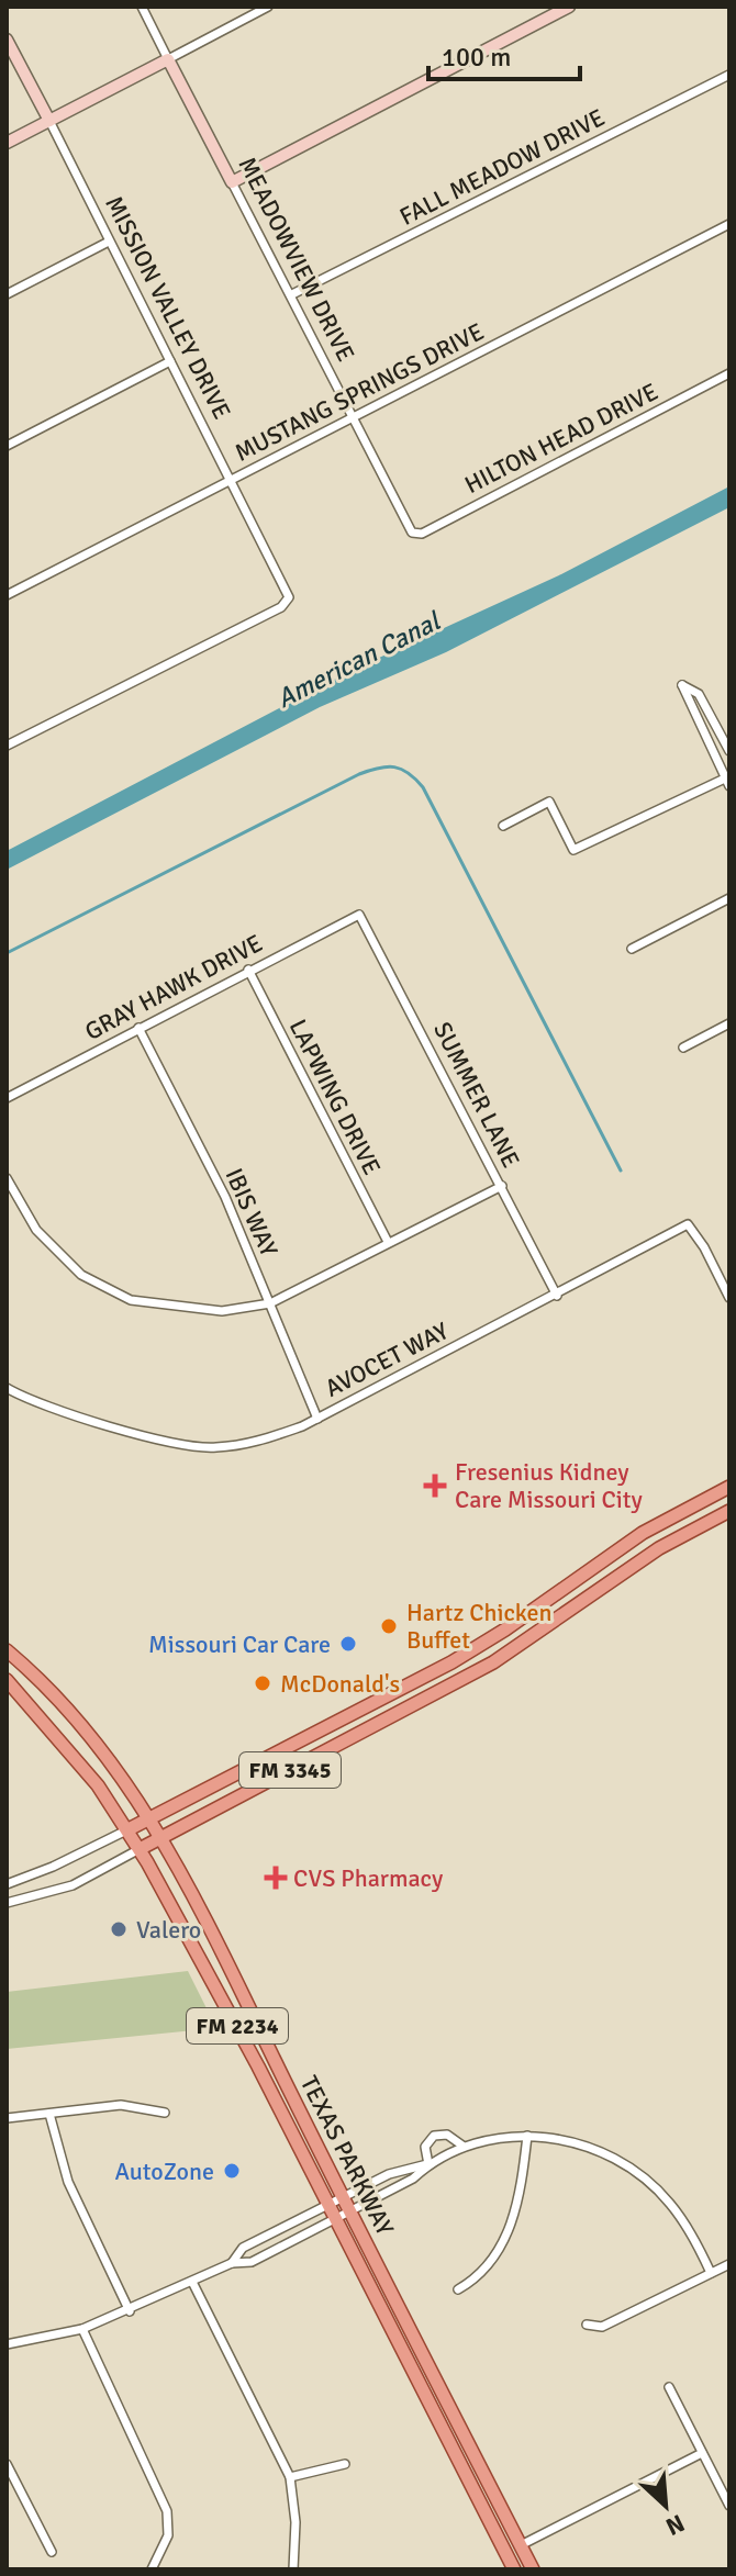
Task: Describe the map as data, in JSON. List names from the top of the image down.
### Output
{
  "streets": {
    "main road": ["FM 3345", "FM 2234", "TEXAS PARKWAY"],
    "street": [
      "FALL MEADOW DRIVE",
      "MEADOWVIEW DRIVE",
      "MISSION VALLEY DRIVE",
      "MUSTANG SPRINGS DRIVE",
      "HILTON HEAD DRIVE",
      "GRAY HAWK DRIVE",
      "SUMMER LANE",
      "LAPWING DRIVE",
      "IBIS WAY",
      "AVOCET WAY"
    ]
  },
  "crossings": [
    ["FALL MEADOW DRIVE", "MEADOWVIEW DRIVE"],
    ["MEADOWVIEW DRIVE", "MUSTANG SPRINGS DRIVE"],
    ["MEADOWVIEW DRIVE", "HILTON HEAD DRIVE"],
    ["MISSION VALLEY DRIVE", "MUSTANG SPRINGS DRIVE"],
    ["GRAY HAWK DRIVE", "SUMMER LANE"],
    ["GRAY HAWK DRIVE", "LAPWING DRIVE"],
    ["GRAY HAWK DRIVE", "IBIS WAY"],
    ["SUMMER LANE", "AVOCET WAY"],
    ["IBIS WAY", "AVOCET WAY"],
    ["FM 3345", "TEXAS PARKWAY"]
  ],
  "water": ["American Canal"],
  "places": {
    "health": ["Fresenius Kidney Care Missouri City", "CVS Pharmacy"],
    "other": [
      "Hartz Chicken Buffet",
      "Missouri Car Care",
      "McDonald's",
      "Valero",
      "AutoZone"
    ]
  },
  "scale_bar": "100 m",
  "north": "bottom right"
}
